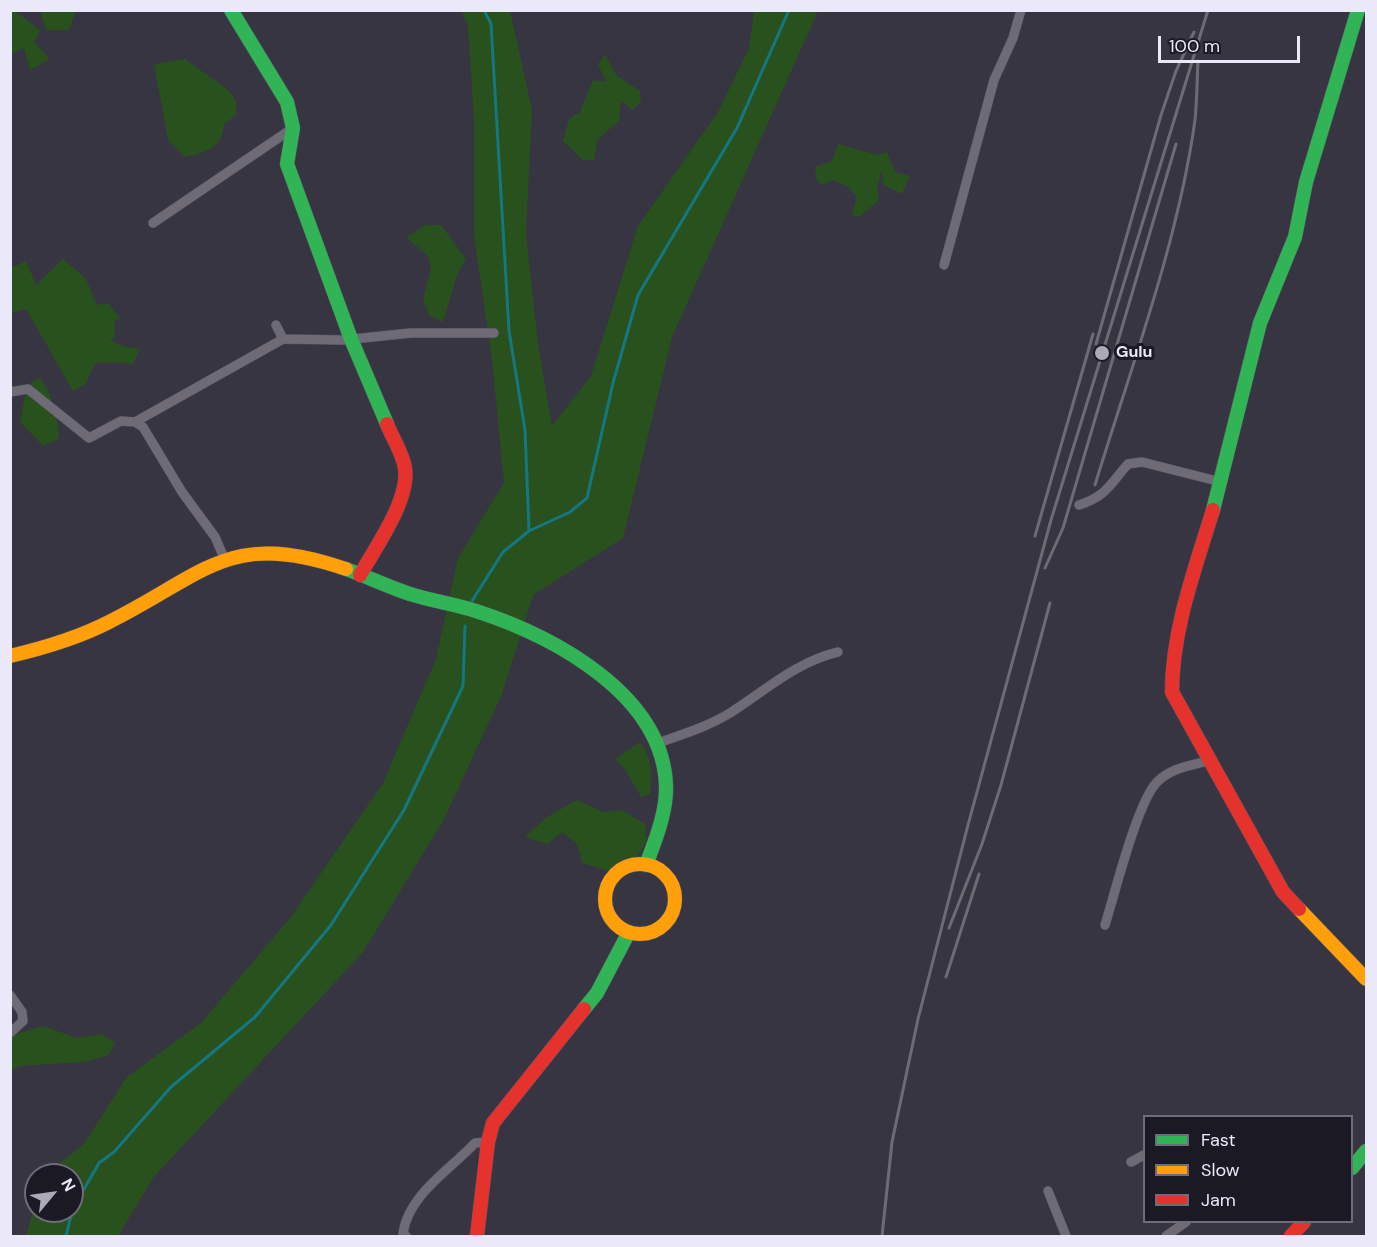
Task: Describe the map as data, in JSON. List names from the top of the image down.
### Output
{
  "places": ["Gulu"],
  "legend": ["Fast", "Slow", "Jam"],
  "scale_bar": "100 m",
  "north": "top right"
}
